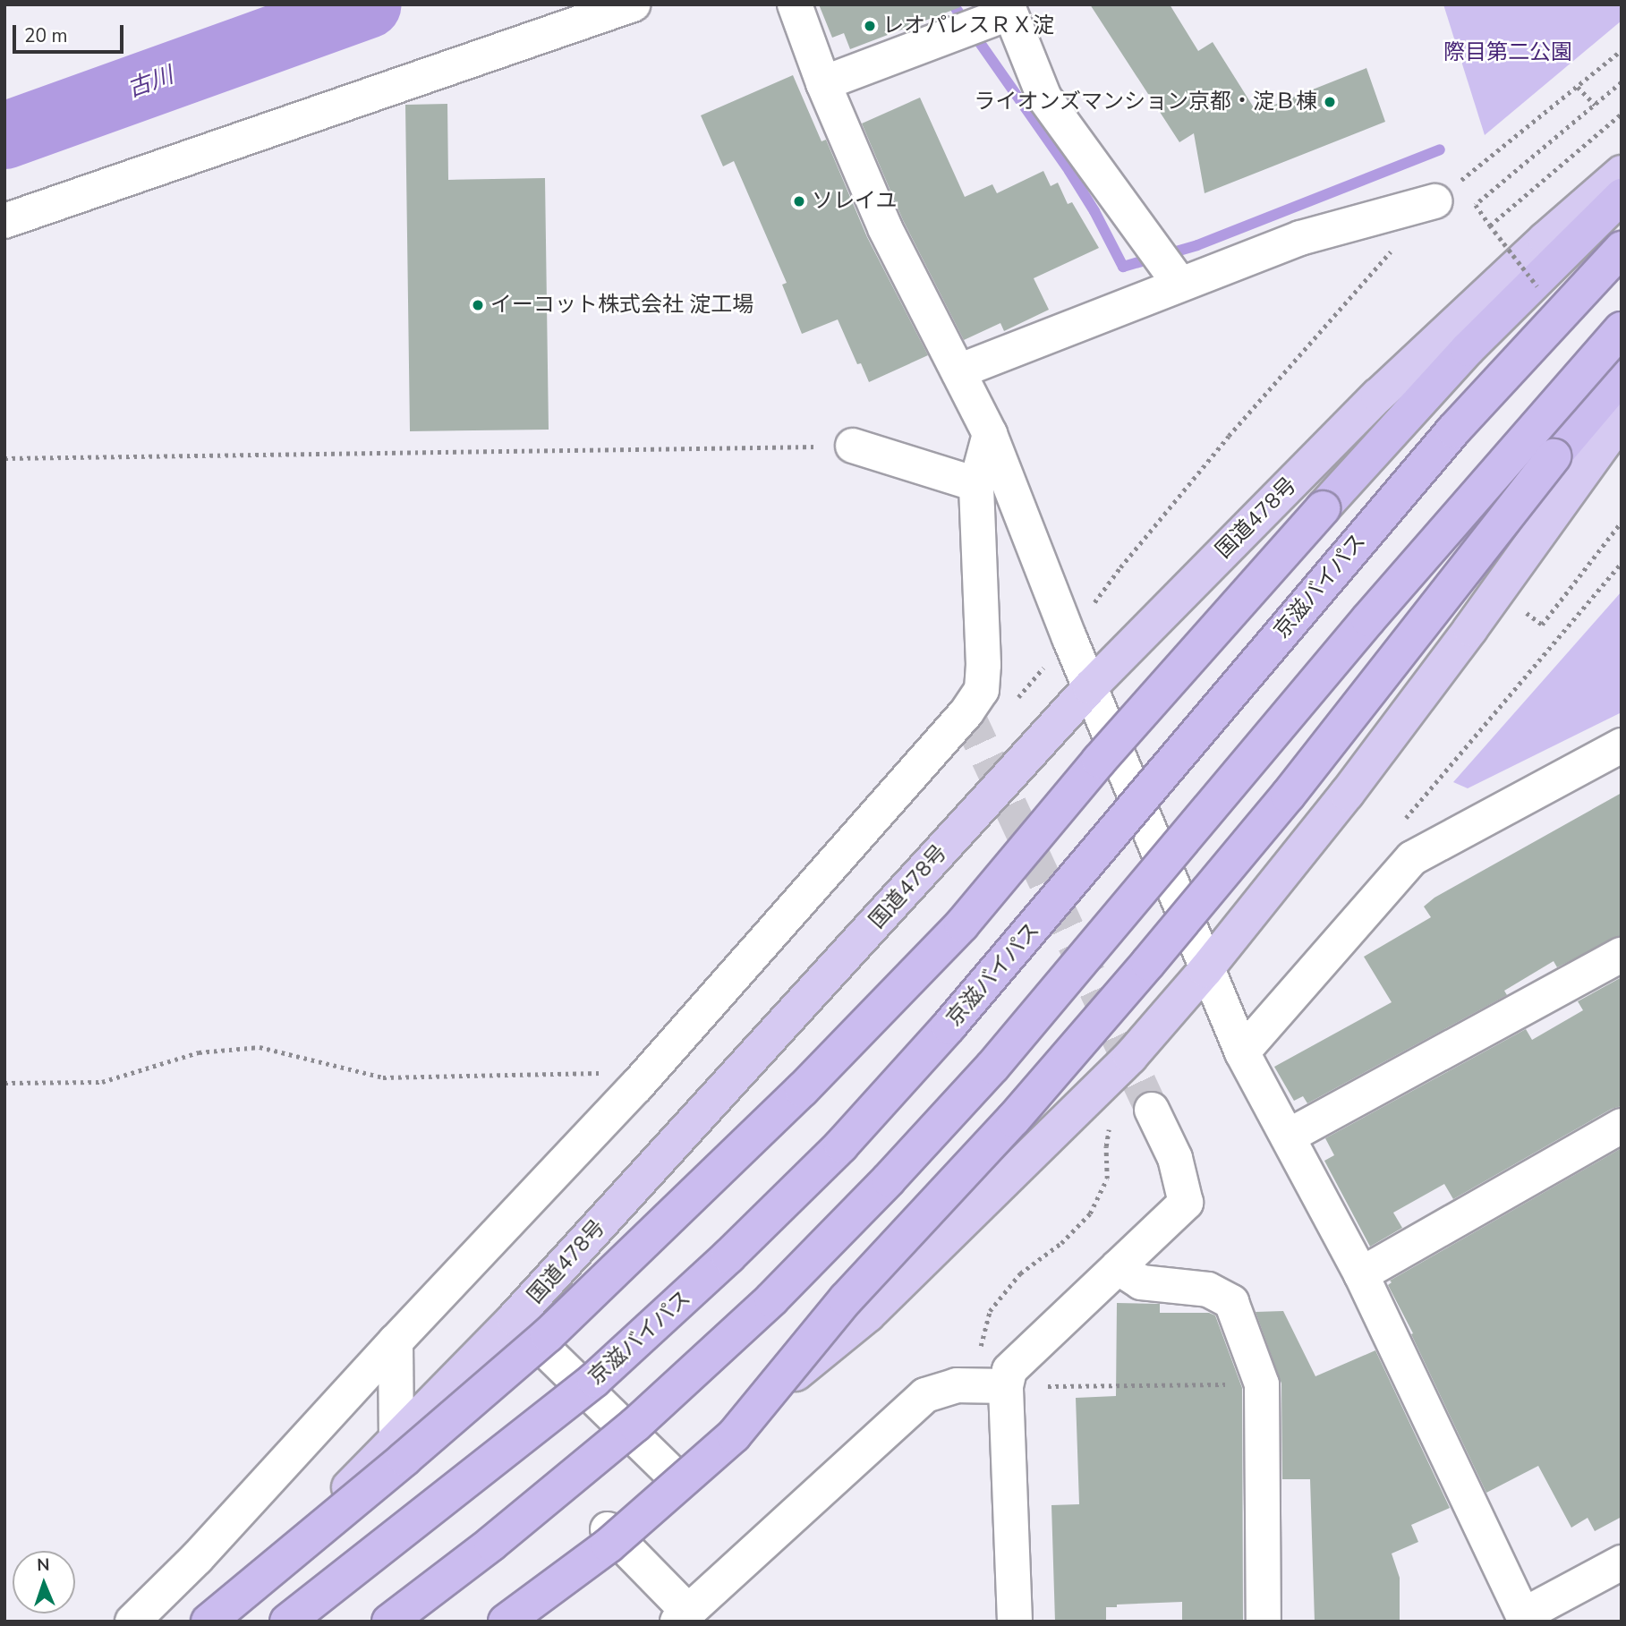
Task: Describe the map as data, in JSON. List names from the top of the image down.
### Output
{
  "streets": {
    "highway": ["国道478号", "京滋バイパス"]
  },
  "water": ["古川"],
  "parks": ["際目第二公園"],
  "places": [
    "レオパレスＲＸ淀",
    "ライオンズマンション京都・淀Ｂ棟",
    "ソレイユ",
    "イーコット株式会社 淀工場"
  ],
  "scale_bar": "20 m",
  "north": "top"
}
